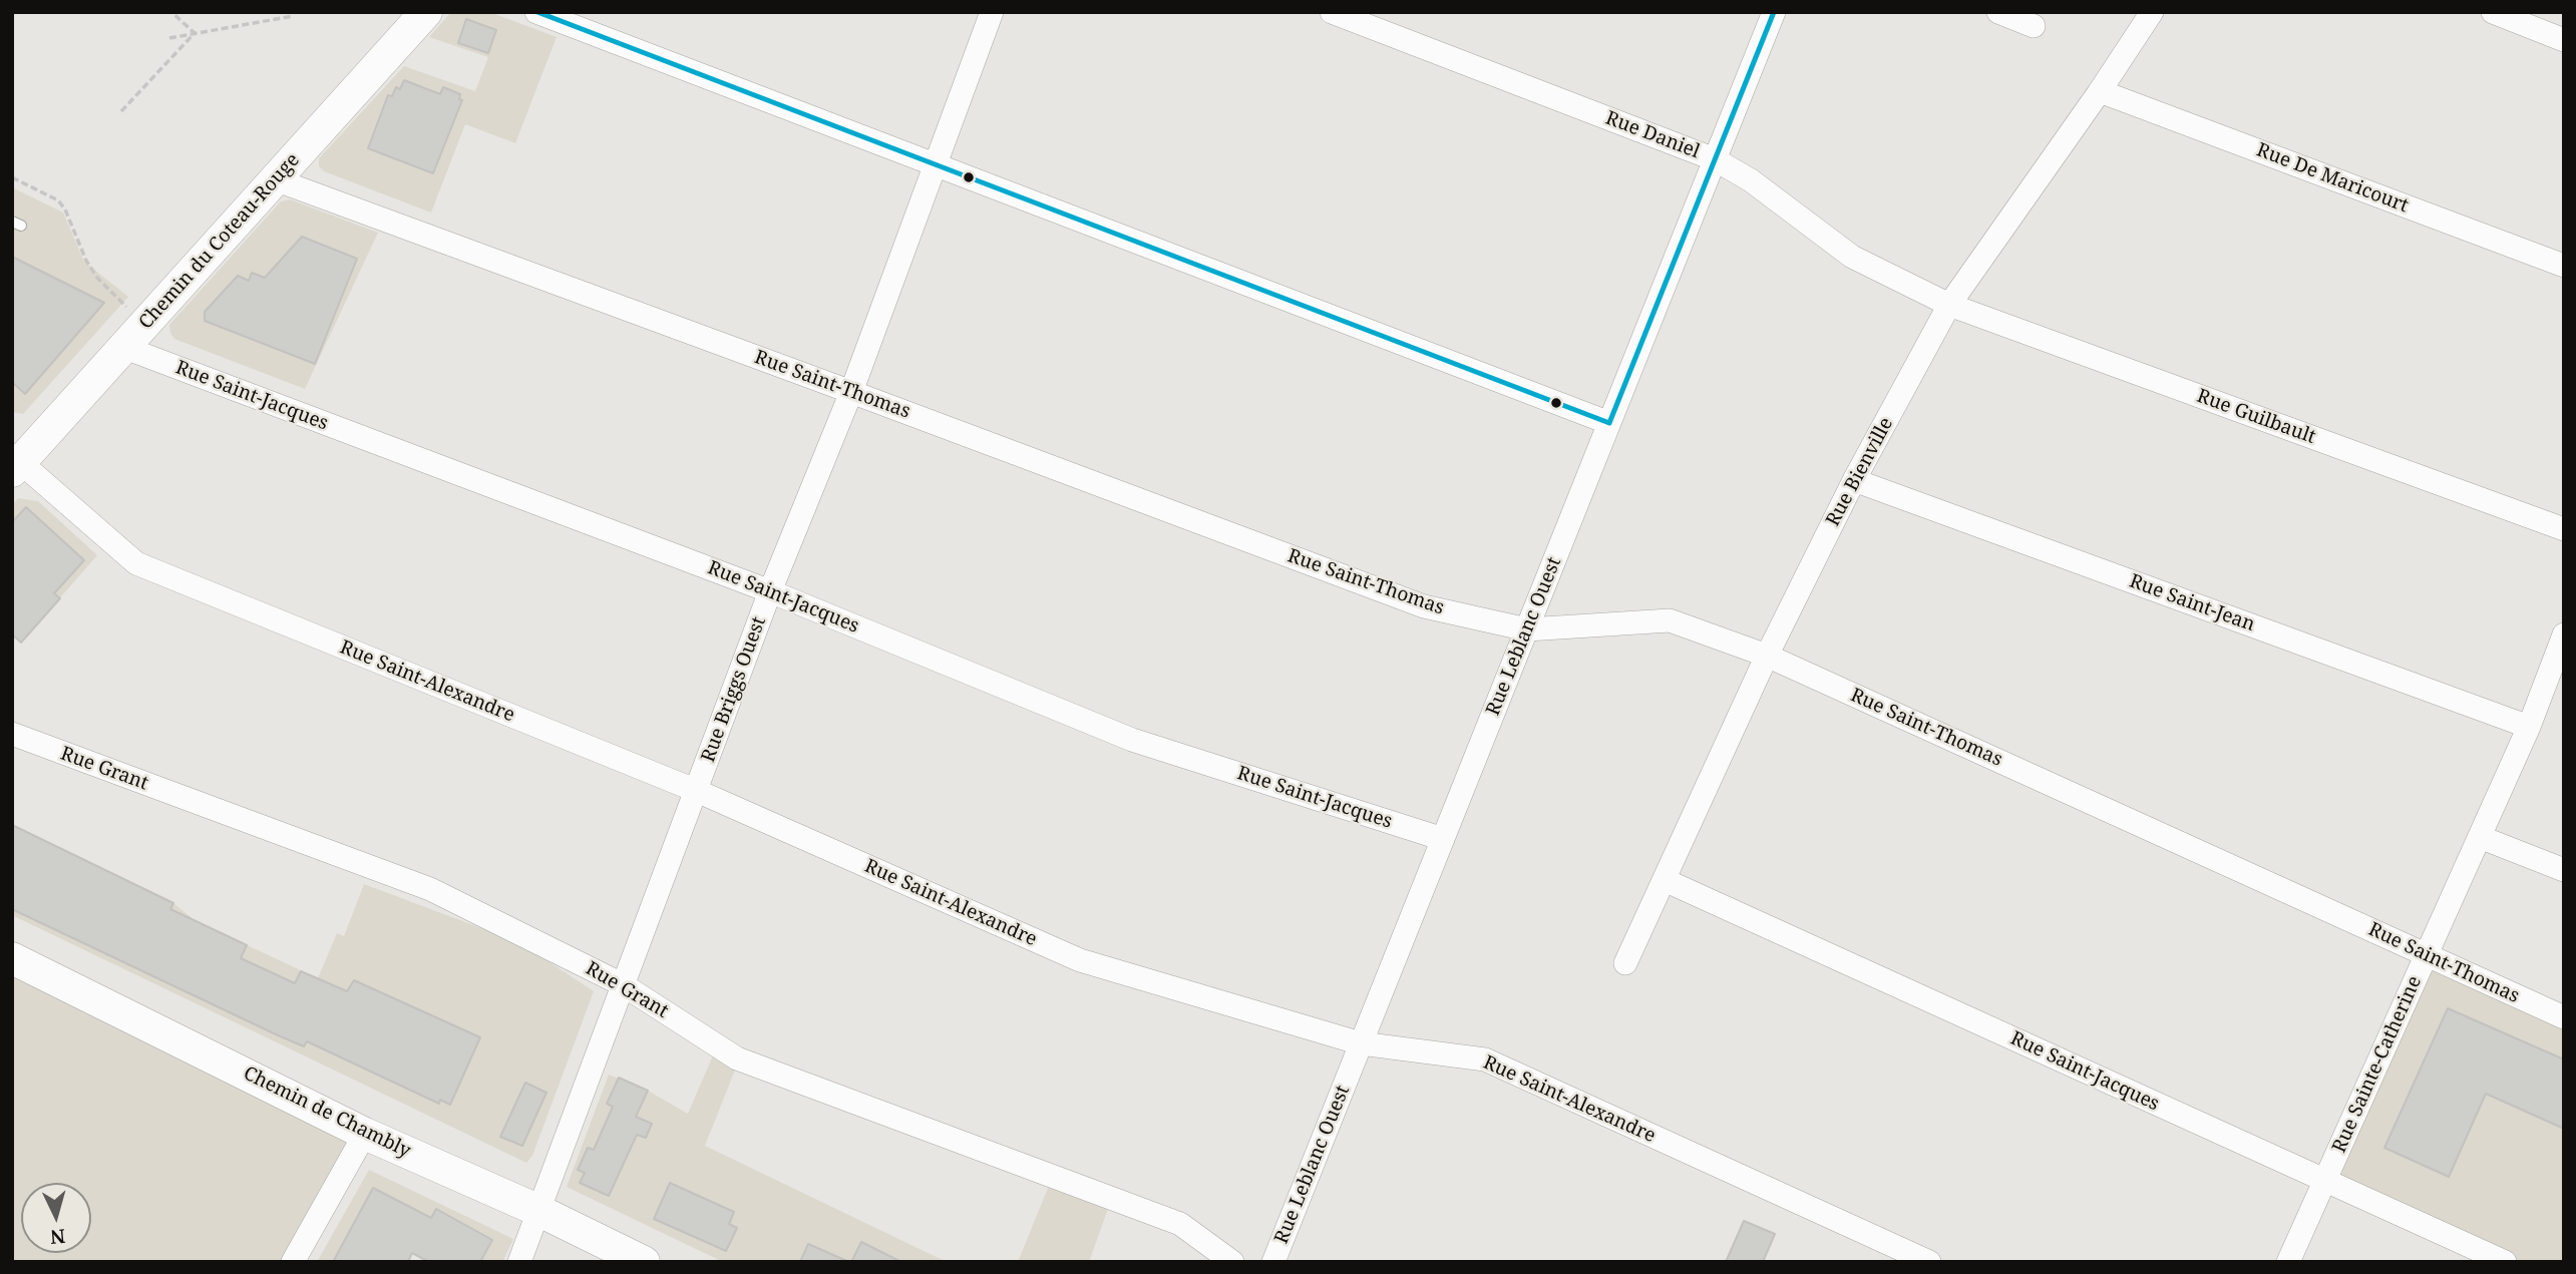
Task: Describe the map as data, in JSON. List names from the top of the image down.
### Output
{
  "streets": {
    "main road": ["Chemin du Coteau-Rouge", "Chemin de Chambly"],
    "street": [
      "Rue Daniel",
      "Rue De Maricourt",
      "Rue Saint-Thomas",
      "Rue Saint-Jacques",
      "Rue Guilbault",
      "Rue Bienville",
      "Rue Saint-Jean",
      "Rue Leblanc Ouest",
      "Rue Saint-Alexandre",
      "Rue Briggs Ouest",
      "Rue Grant",
      "Rue Sainte-Catherine"
    ]
  },
  "crossings": [
    ["Rue Daniel", "Rue Guilbault"],
    ["Rue Daniel", "Rue Bienville"],
    ["Rue Daniel", "Rue Leblanc Ouest"],
    ["Rue De Maricourt", "Rue Bienville"],
    ["Chemin du Coteau-Rouge", "Rue Saint-Thomas"],
    ["Chemin du Coteau-Rouge", "Rue Saint-Jacques"],
    ["Chemin du Coteau-Rouge", "Rue Saint-Alexandre"],
    ["Rue Saint-Thomas", "Rue Bienville"],
    ["Rue Saint-Thomas", "Rue Leblanc Ouest"],
    ["Rue Saint-Thomas", "Rue Briggs Ouest"],
    ["Rue Saint-Thomas", "Rue Sainte-Catherine"],
    ["Rue Saint-Jacques", "Rue Bienville"],
    ["Rue Saint-Jacques", "Rue Leblanc Ouest"],
    ["Rue Saint-Jacques", "Rue Briggs Ouest"],
    ["Rue Saint-Jacques", "Rue Sainte-Catherine"],
    ["Rue Guilbault", "Rue Bienville"],
    ["Rue Bienville", "Rue Saint-Jean"],
    ["Rue Saint-Jean", "Rue Sainte-Catherine"],
    ["Rue Leblanc Ouest", "Rue Saint-Alexandre"],
    ["Rue Saint-Alexandre", "Rue Briggs Ouest"],
    ["Rue Briggs Ouest", "Rue Grant"],
    ["Rue Briggs Ouest", "Chemin de Chambly"]
  ],
  "north": "bottom"
}
